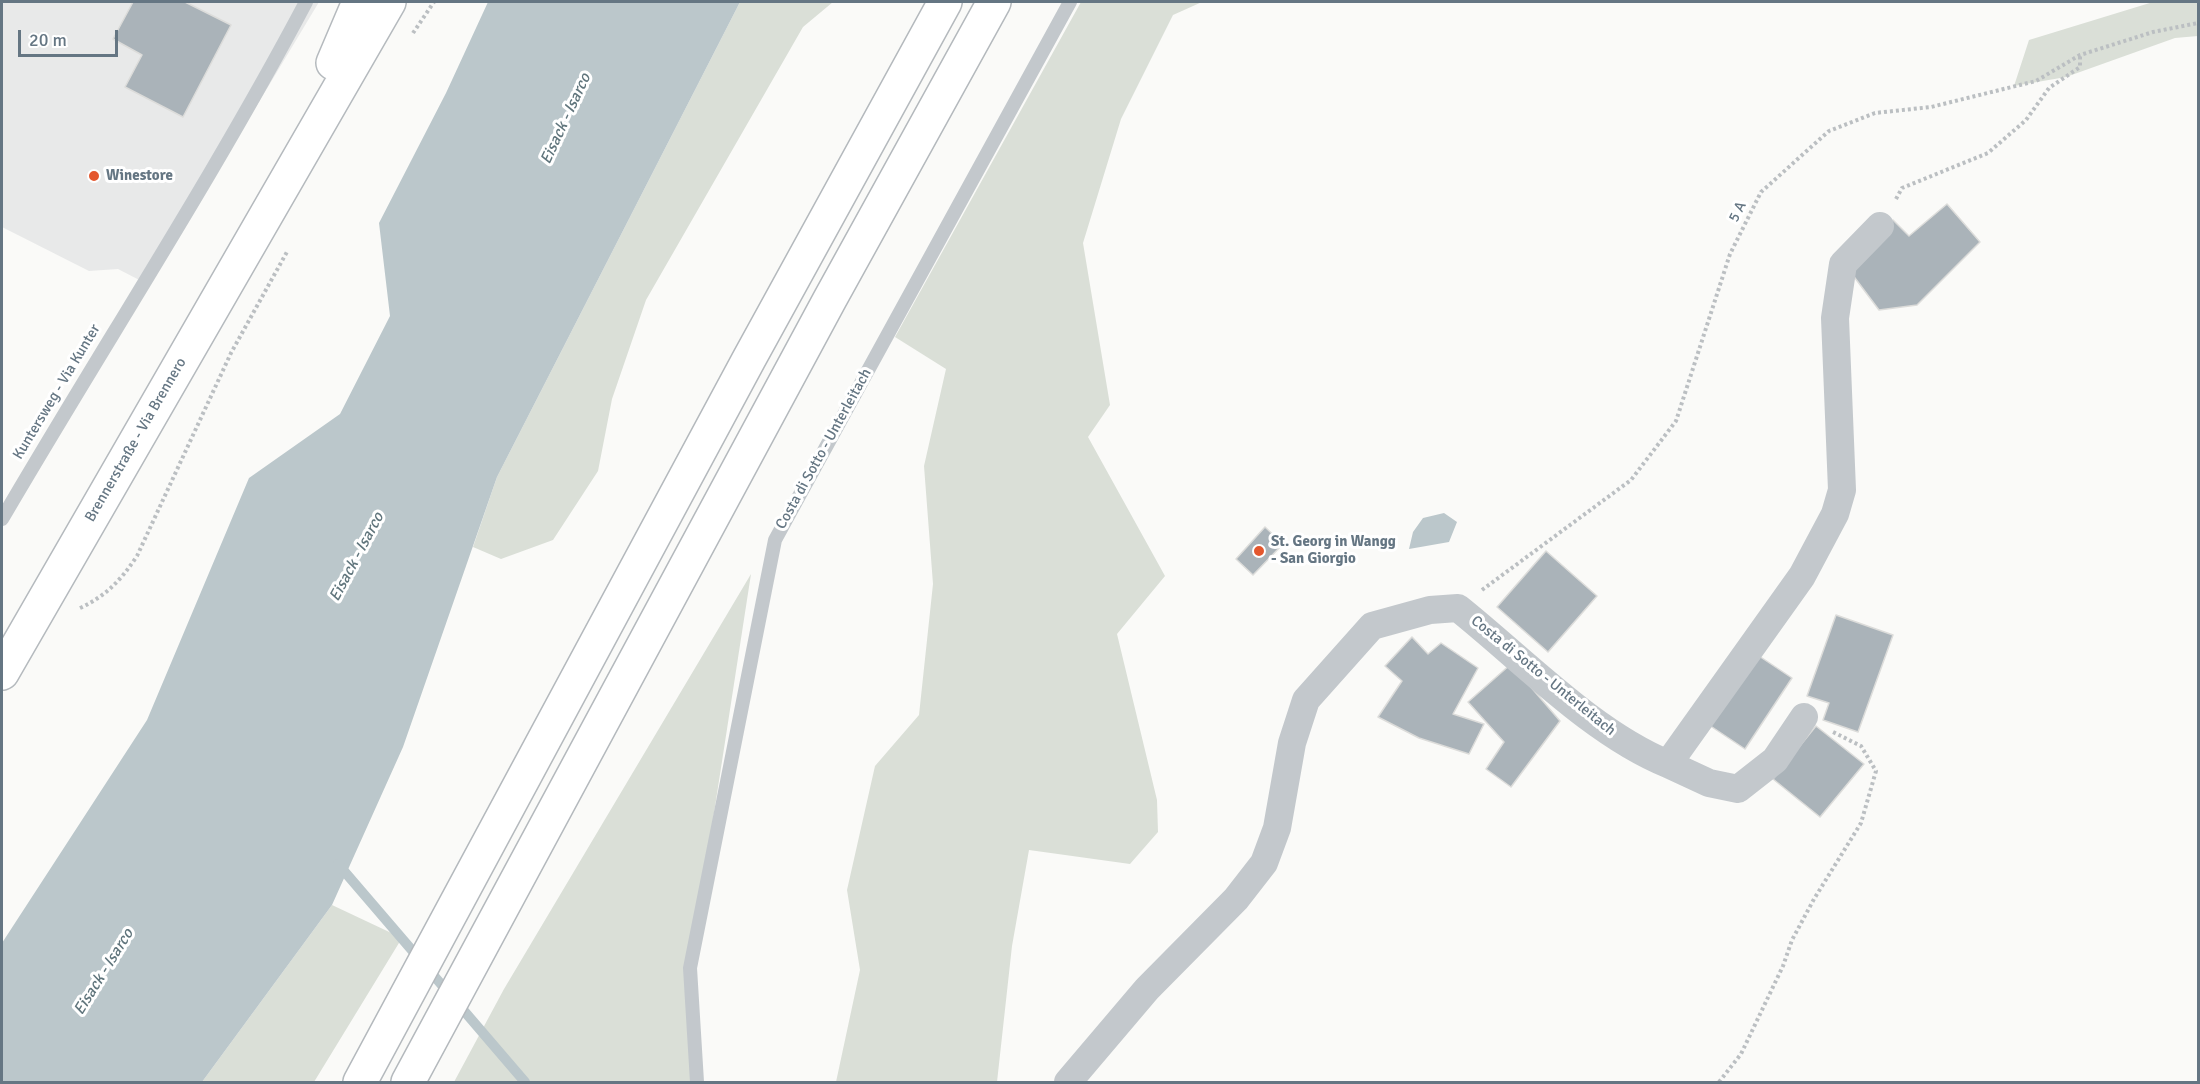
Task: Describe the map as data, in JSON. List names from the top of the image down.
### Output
{
  "streets": {
    "main road": ["Brennerstraße - Via Brennero"],
    "street": ["Costa di Sotto - Unterleitach"],
    "lane": ["Kuntersweg - Via Kunter"],
    "path": ["5 A"]
  },
  "crossings": [
    ["5 A", "Costa di Sotto - Unterleitach"]
  ],
  "water": ["Eisack - Isarco"],
  "places": ["Winestore", "St. Georg in Wangg - San Giorgio"],
  "scale_bar": "20 m"
}
